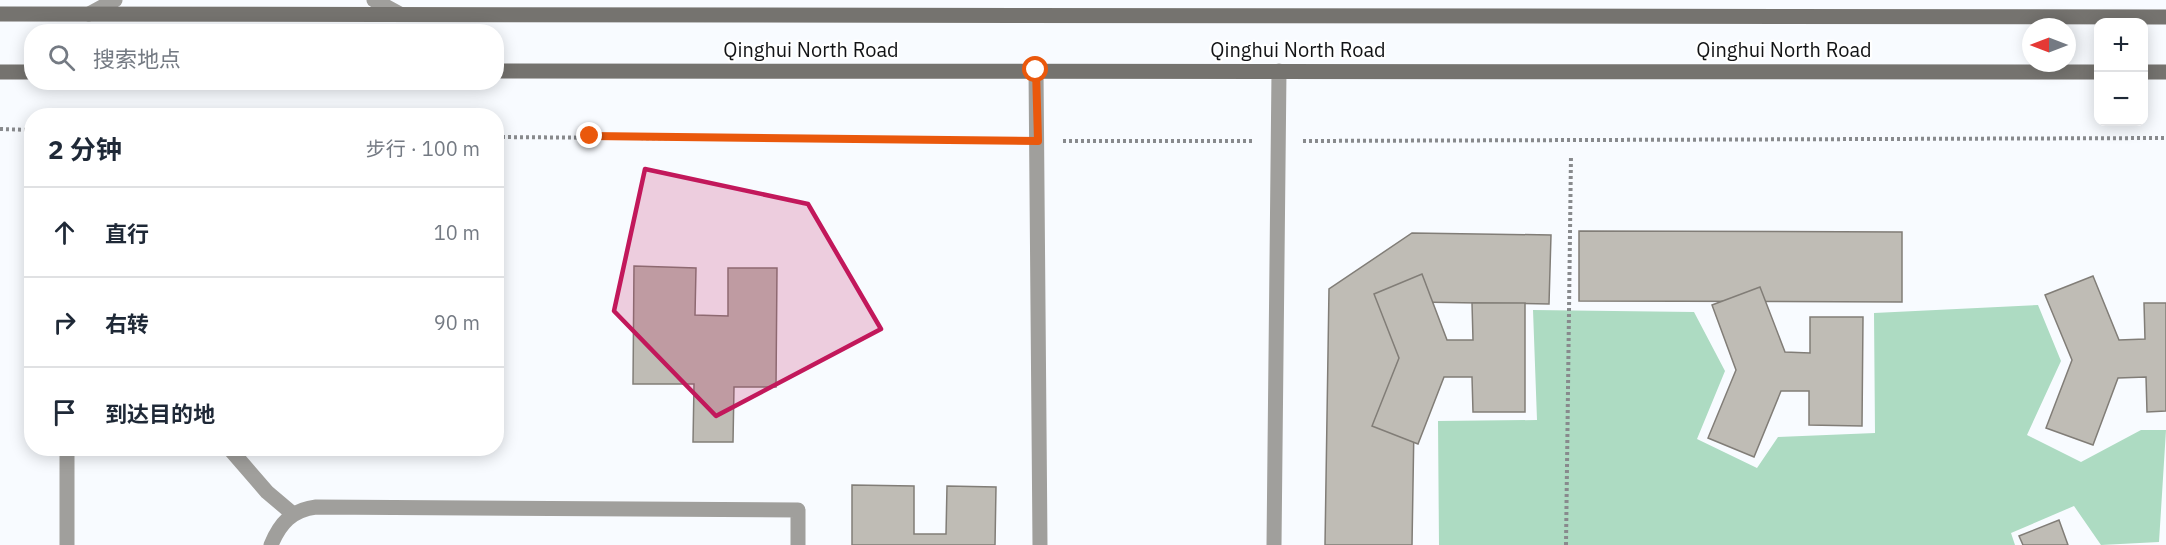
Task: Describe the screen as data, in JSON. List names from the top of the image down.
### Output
{
  "streets": {
    "main road": ["Qinghui North Road"]
  },
  "north": "left",
  "page": {
    "map_buttons": ["+", "−"],
    "search": "搜索地点",
    "heading": ["2 分钟", "步行 · 100 m"],
    "list": [
      ["直行", "10 m"],
      ["右转", "90 m"],
      "到达目的地"
    ]
  }
}
